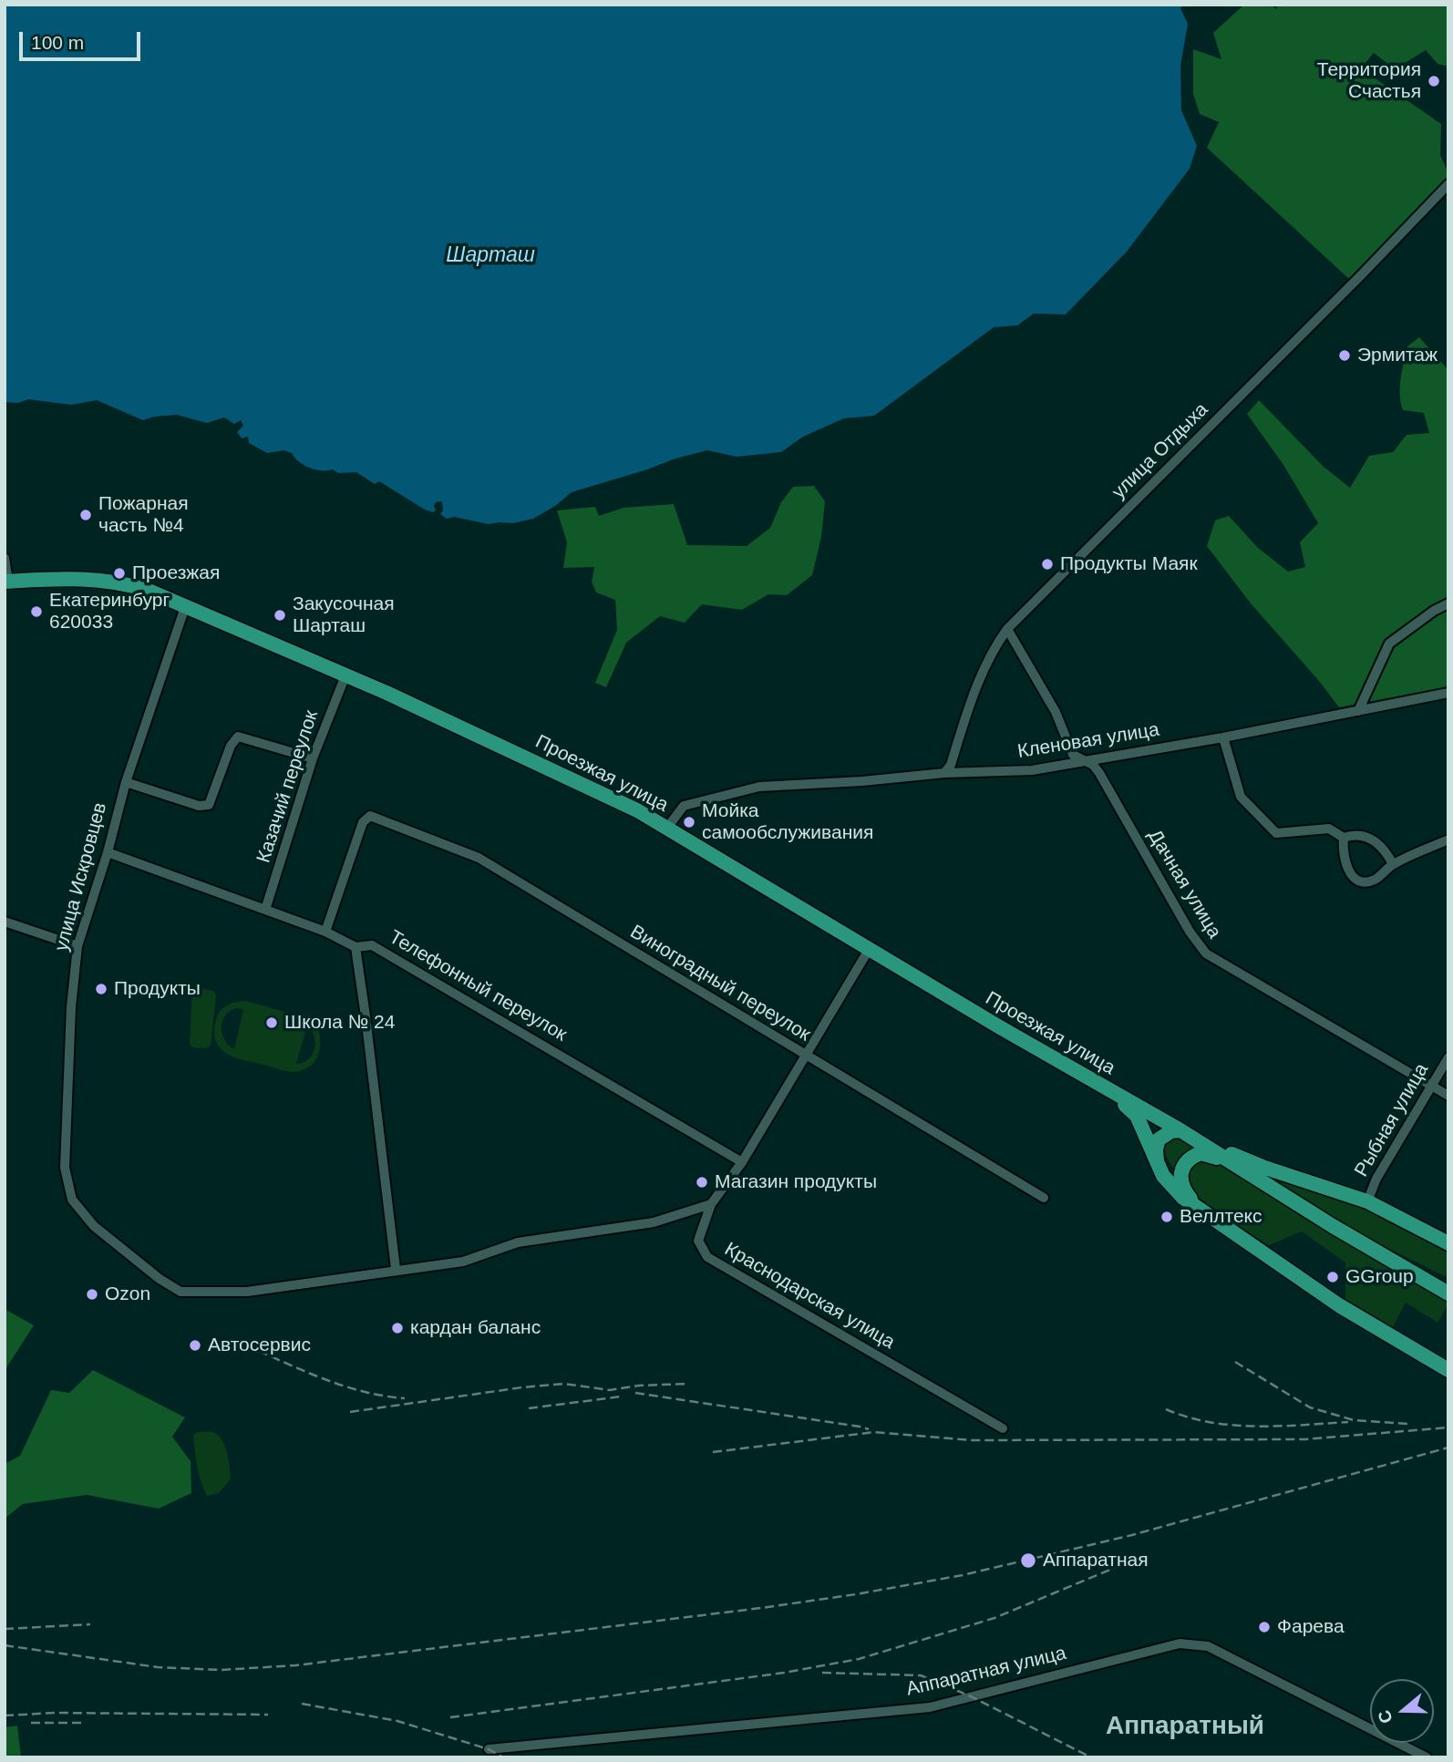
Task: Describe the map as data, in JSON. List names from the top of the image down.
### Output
{
  "streets": {
    "main road": ["Проезжая улица"],
    "street": [
      "улица Отдыха",
      "Кленовая улица",
      "Казачий переулок",
      "улица Искровцев",
      "Дачная улица",
      "Виноградный переулок",
      "Телефонный переулок",
      "Рыбная улица",
      "Краснодарская улица",
      "Аппаратная улица"
    ]
  },
  "crossings": [
    ["улица Отдыха", "Кленовая улица"],
    ["улица Отдыха", "Дачная улица"],
    ["Кленовая улица", "Проезжая улица"],
    ["Кленовая улица", "Дачная улица"],
    ["Проезжая улица", "Казачий переулок"],
    ["Проезжая улица", "улица Искровцев"],
    ["Проезжая улица", "Краснодарская улица"],
    ["Казачий переулок", "Телефонный переулок"],
    ["улица Искровцев", "Телефонный переулок"],
    ["Дачная улица", "Рыбная улица"],
    ["Виноградный переулок", "Телефонный переулок"],
    ["Виноградный переулок", "Краснодарская улица"],
    ["Телефонный переулок", "Краснодарская улица"]
  ],
  "districts": ["Аппаратный"],
  "water": ["Шарташ"],
  "places": [
    "Территория Счастья",
    "Эрмитаж",
    "Пожарная часть №4",
    "Продукты Маяк",
    "Проезжая",
    "Екатеринбург 620033",
    "Закусочная Шарташ",
    "Мойка самообслуживания",
    "Продукты",
    "Школа № 24",
    "Магазин продукты",
    "Веллтекс",
    "GGroup",
    "Ozon",
    "кардан баланс",
    "Автосервис",
    "Аппаратная",
    "Фарева"
  ],
  "scale_bar": "100 m",
  "north": "left"
}
